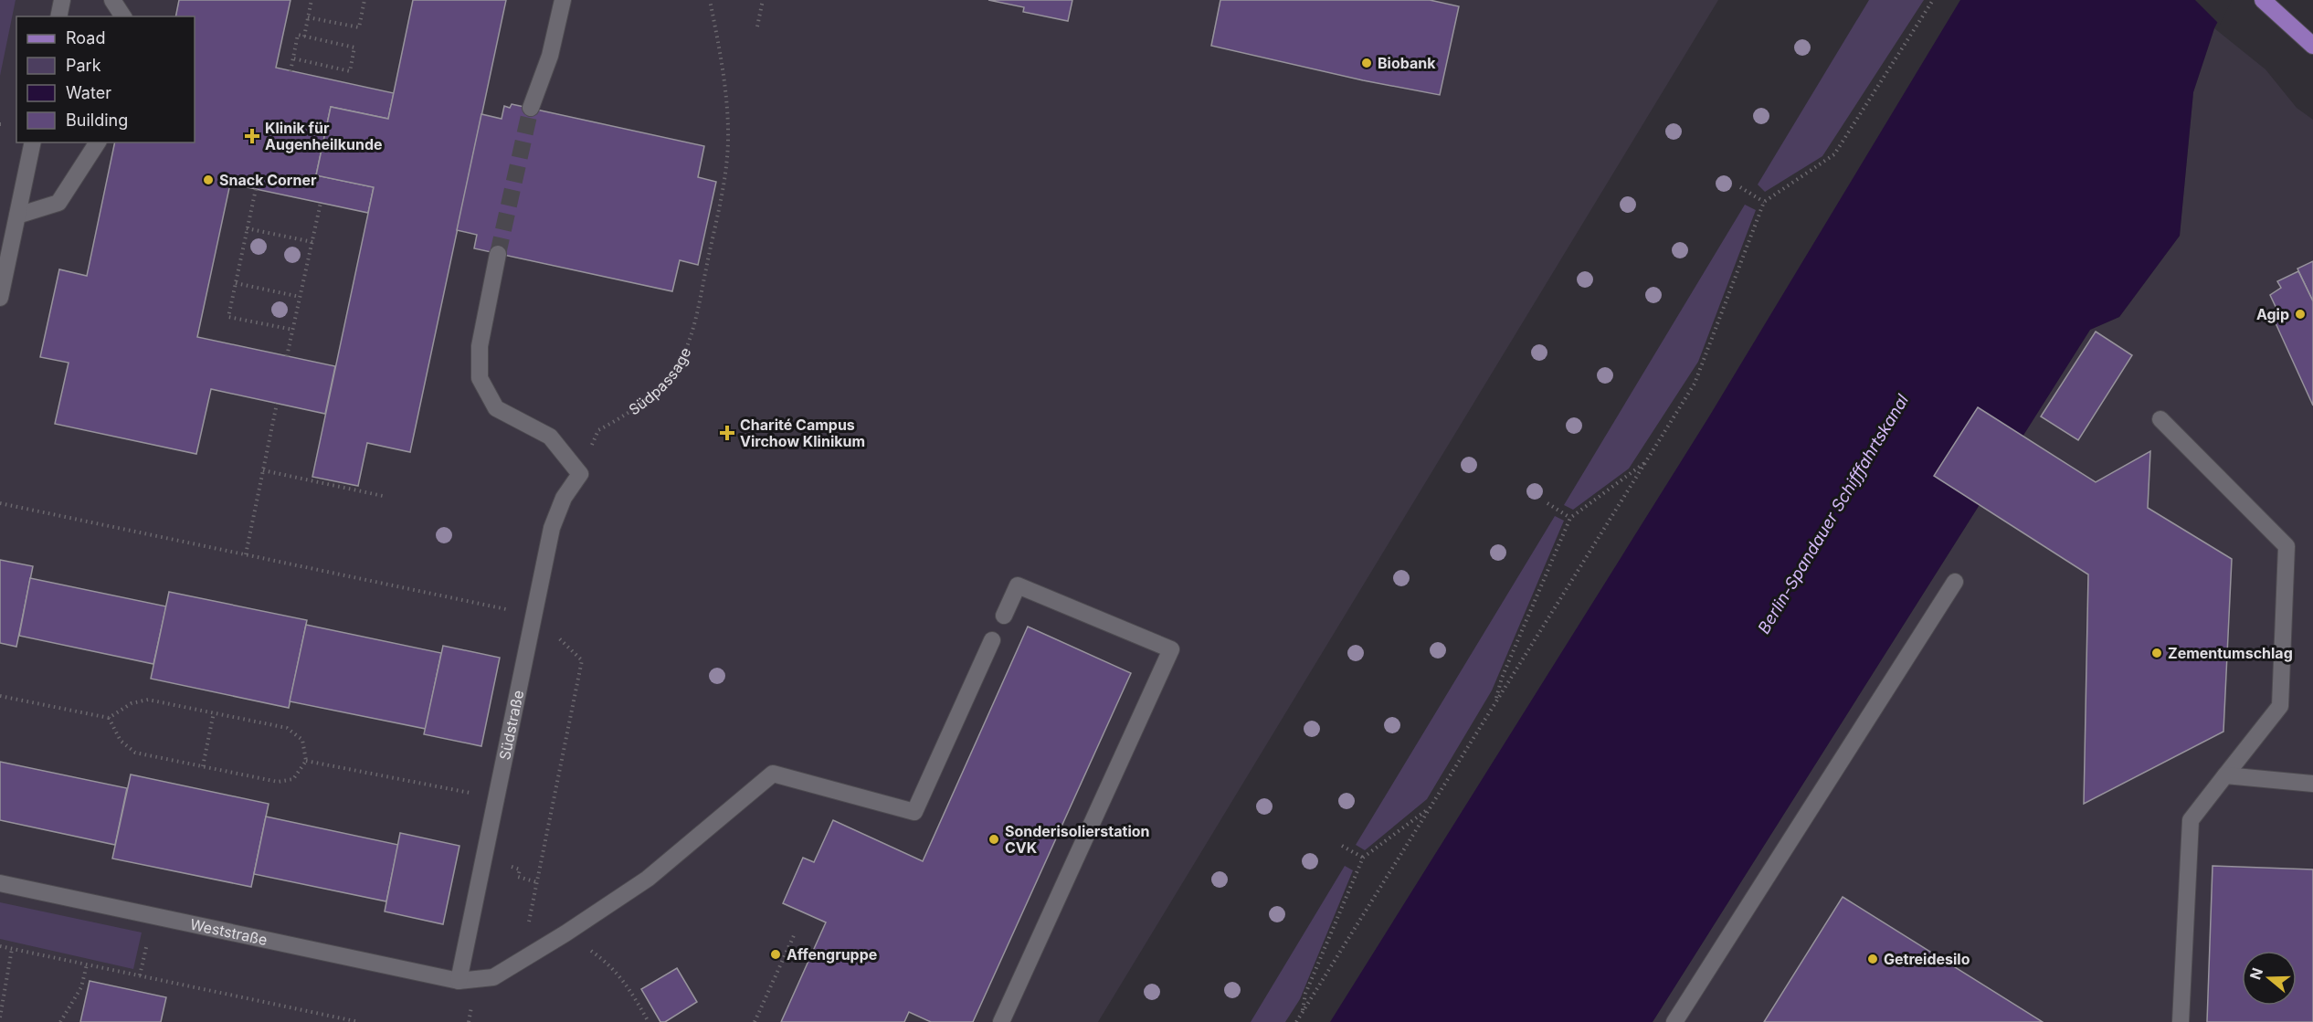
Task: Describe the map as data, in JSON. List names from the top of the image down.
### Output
{
  "streets": {
    "lane": ["Südstraße", "Weststraße"],
    "path": ["Südpassage"]
  },
  "crossings": [
    ["Südpassage", "Südstraße"],
    ["Südstraße", "Weststraße"]
  ],
  "water": ["Berlin-Spandauer Schifffahrtskanal"],
  "places": {
    "other": [
      "Biobank",
      "Snack Corner",
      "Agip",
      "Zementumschlag",
      "Sonderisolierstation CVK",
      "Affengruppe",
      "Getreidesilo"
    ],
    "health": ["Klinik für Augenheilkunde", "Charité Campus Virchow Klinikum"]
  },
  "legend": [
    "Road",
    "Park",
    "Water",
    "Building"
  ],
  "north": "left"
}
